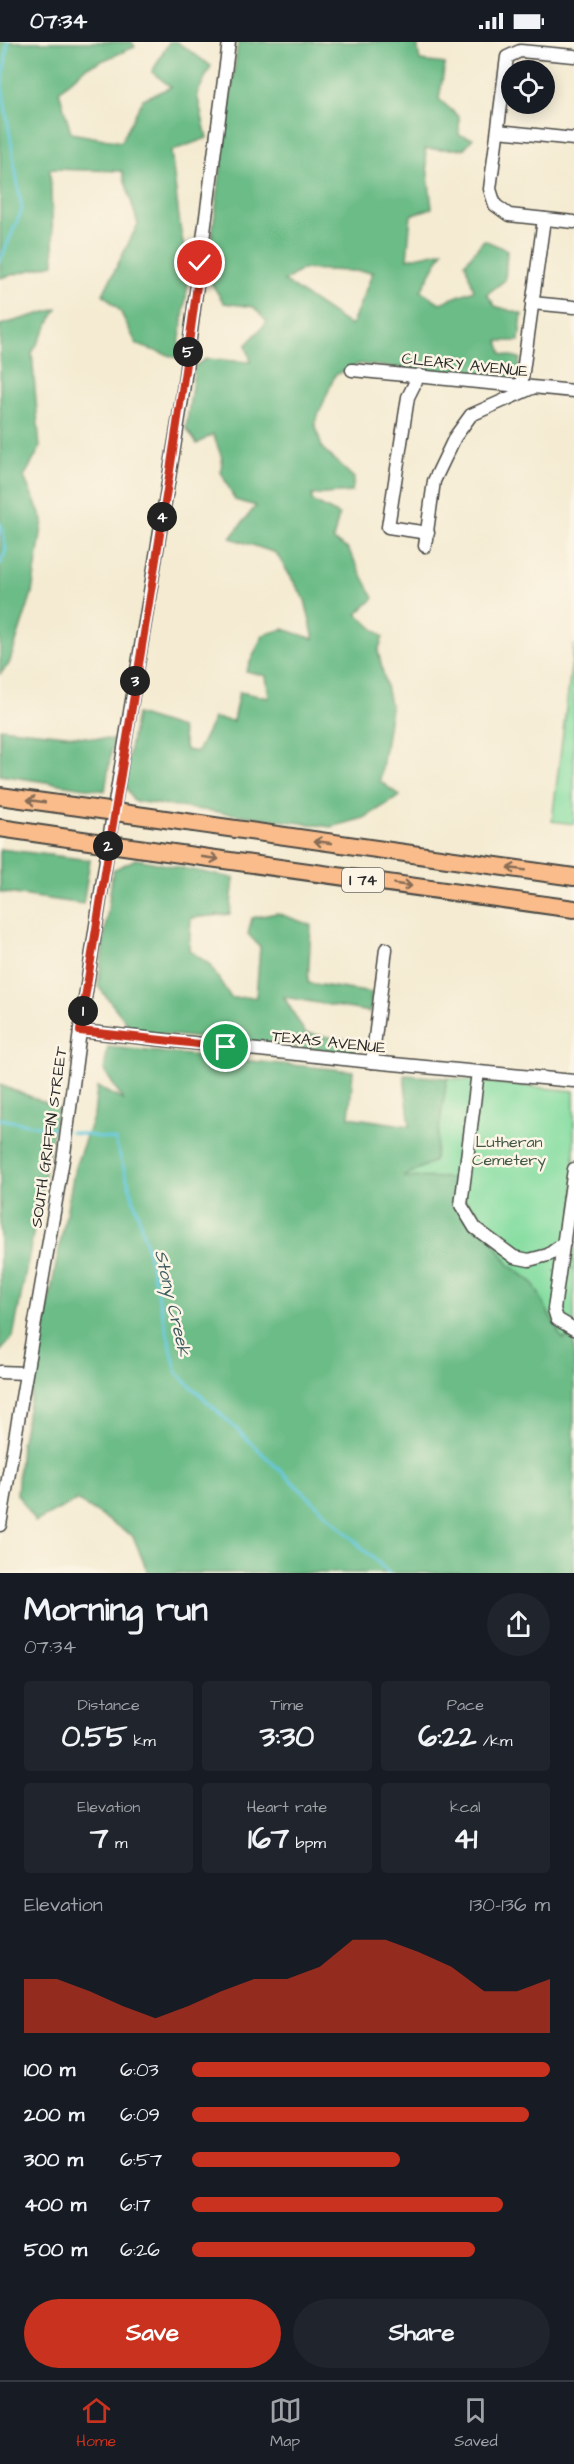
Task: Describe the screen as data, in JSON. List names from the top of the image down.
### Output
{
  "streets": {
    "highway": ["I 74"],
    "street": ["CLEARY AVENUE", "TEXAS AVENUE", "SOUTH GRIFFIN STREET"]
  },
  "crossings": [
    ["TEXAS AVENUE", "SOUTH GRIFFIN STREET"]
  ],
  "water": ["Stony Creek"],
  "parks": ["Lutheran Cemetery"],
  "page": {
    "status": "07:34",
    "pins": [
      "5",
      "4",
      "3",
      "2",
      "1"
    ],
    "heading": ["Morning run", "07:34"],
    "stats": [
      ["Distance", "0.55 km"],
      ["Time", "3:30"],
      ["Pace", "6:22 /km"],
      ["Elevation", "7 m"],
      ["Heart rate", "167 bpm"],
      ["kcal", "41"]
    ],
    "chart": ["Elevation", "130–136 m"],
    "list": [
      {
        "name": "100 m",
        "note": "6:03"
      },
      {
        "name": "200 m",
        "note": "6:09"
      },
      {
        "name": "300 m",
        "note": "6:57"
      },
      {
        "name": "400 m",
        "note": "6:17"
      },
      {
        "name": "500 m",
        "note": "6:26"
      }
    ],
    "buttons": ["Save", "Share"],
    "tabs": ["Home", "Map", "Saved"]
  }
}
